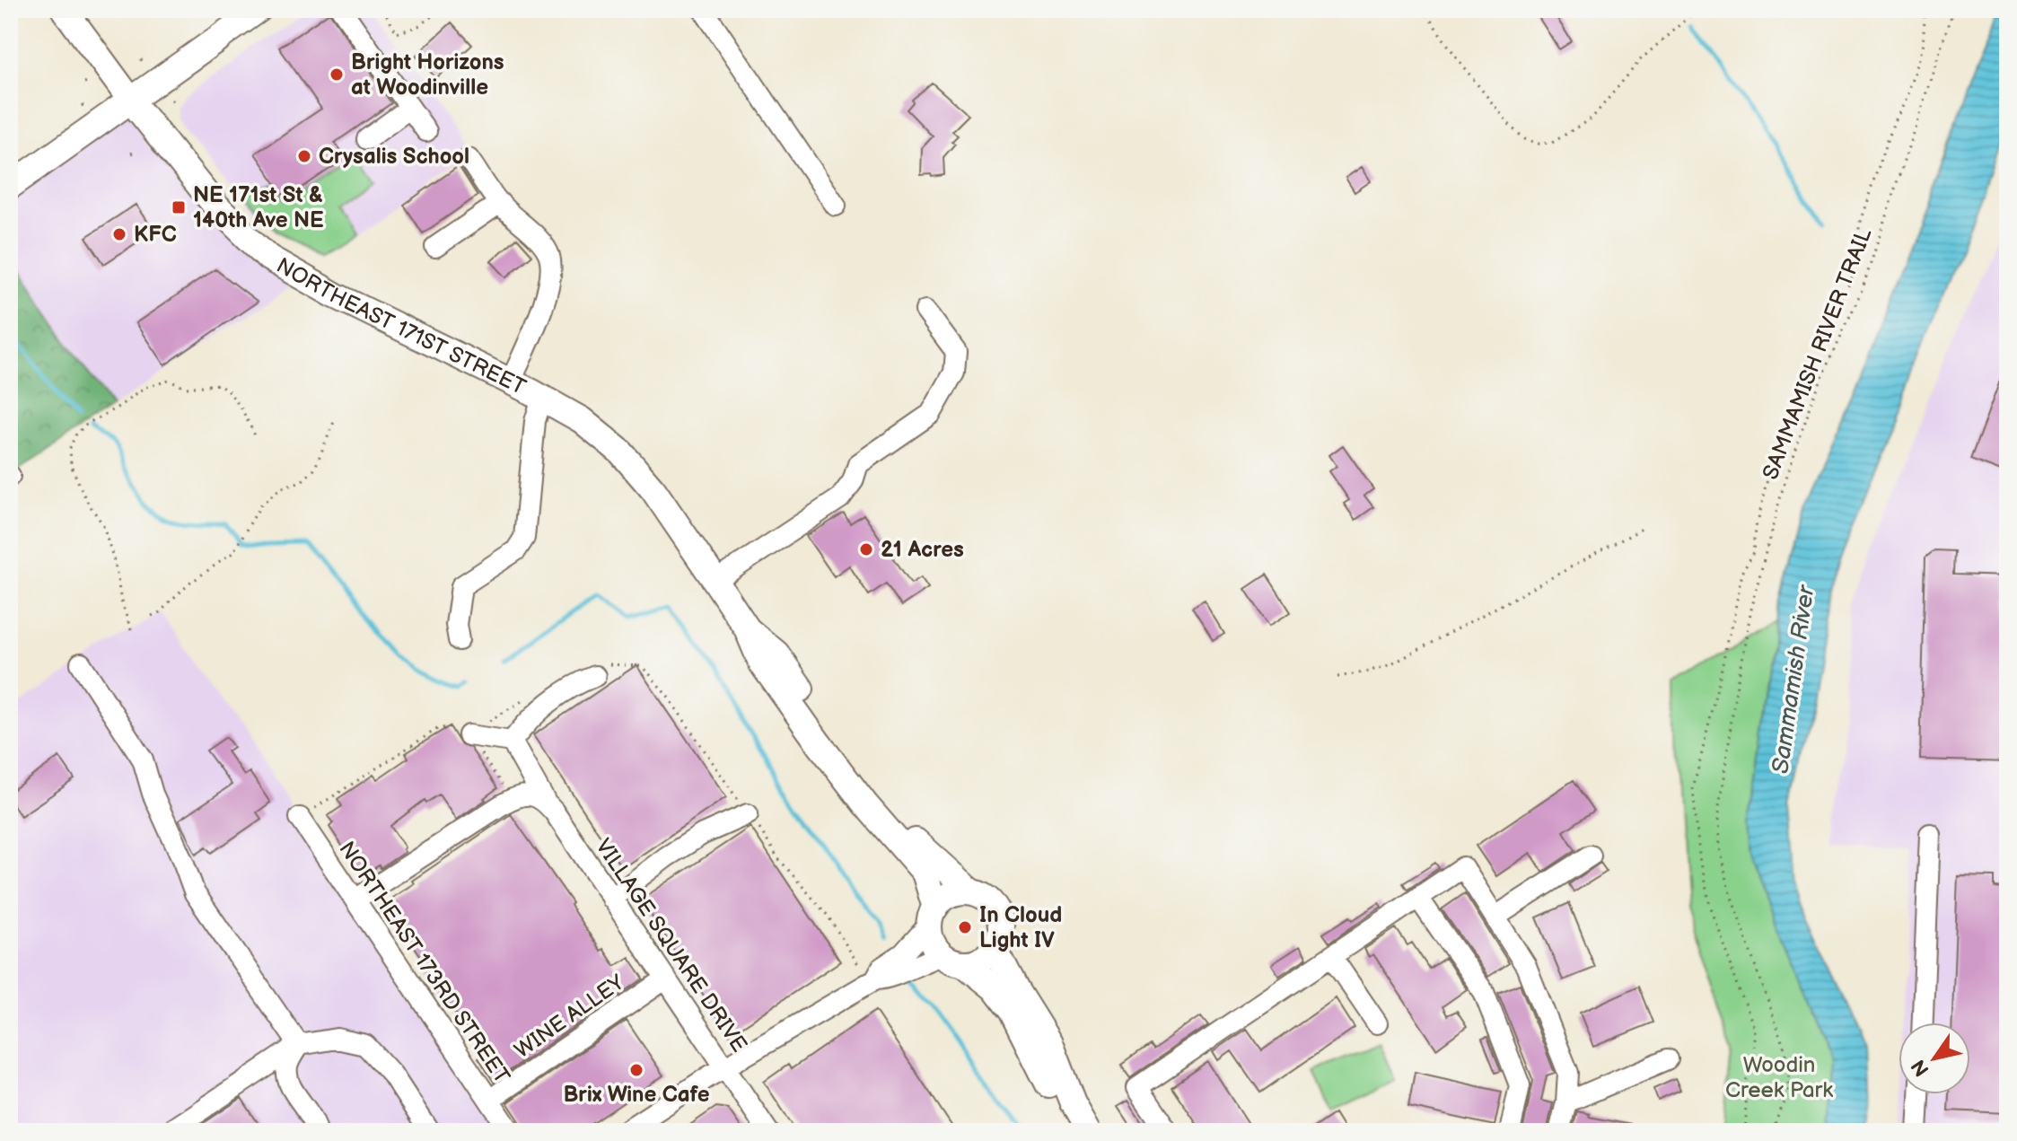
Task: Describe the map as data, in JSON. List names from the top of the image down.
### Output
{
  "streets": {
    "main road": ["NORTHEAST 171ST STREET"],
    "street": ["VILLAGE SQUARE DRIVE", "NORTHEAST 173RD STREET", "WINE ALLEY"],
    "path": ["SAMMAMISH RIVER TRAIL"]
  },
  "crossings": [
    ["VILLAGE SQUARE DRIVE", "WINE ALLEY"]
  ],
  "water": ["Sammamish River"],
  "parks": ["Woodin Creek Park"],
  "places": {
    "other": [
      "Bright Horizons at Woodinville",
      "Crysalis School",
      "KFC",
      "21 Acres",
      "In Cloud Light IV",
      "Brix Wine Cafe"
    ],
    "transit": ["NE 171st St & 140th Ave NE"]
  },
  "north": "bottom left"
}
